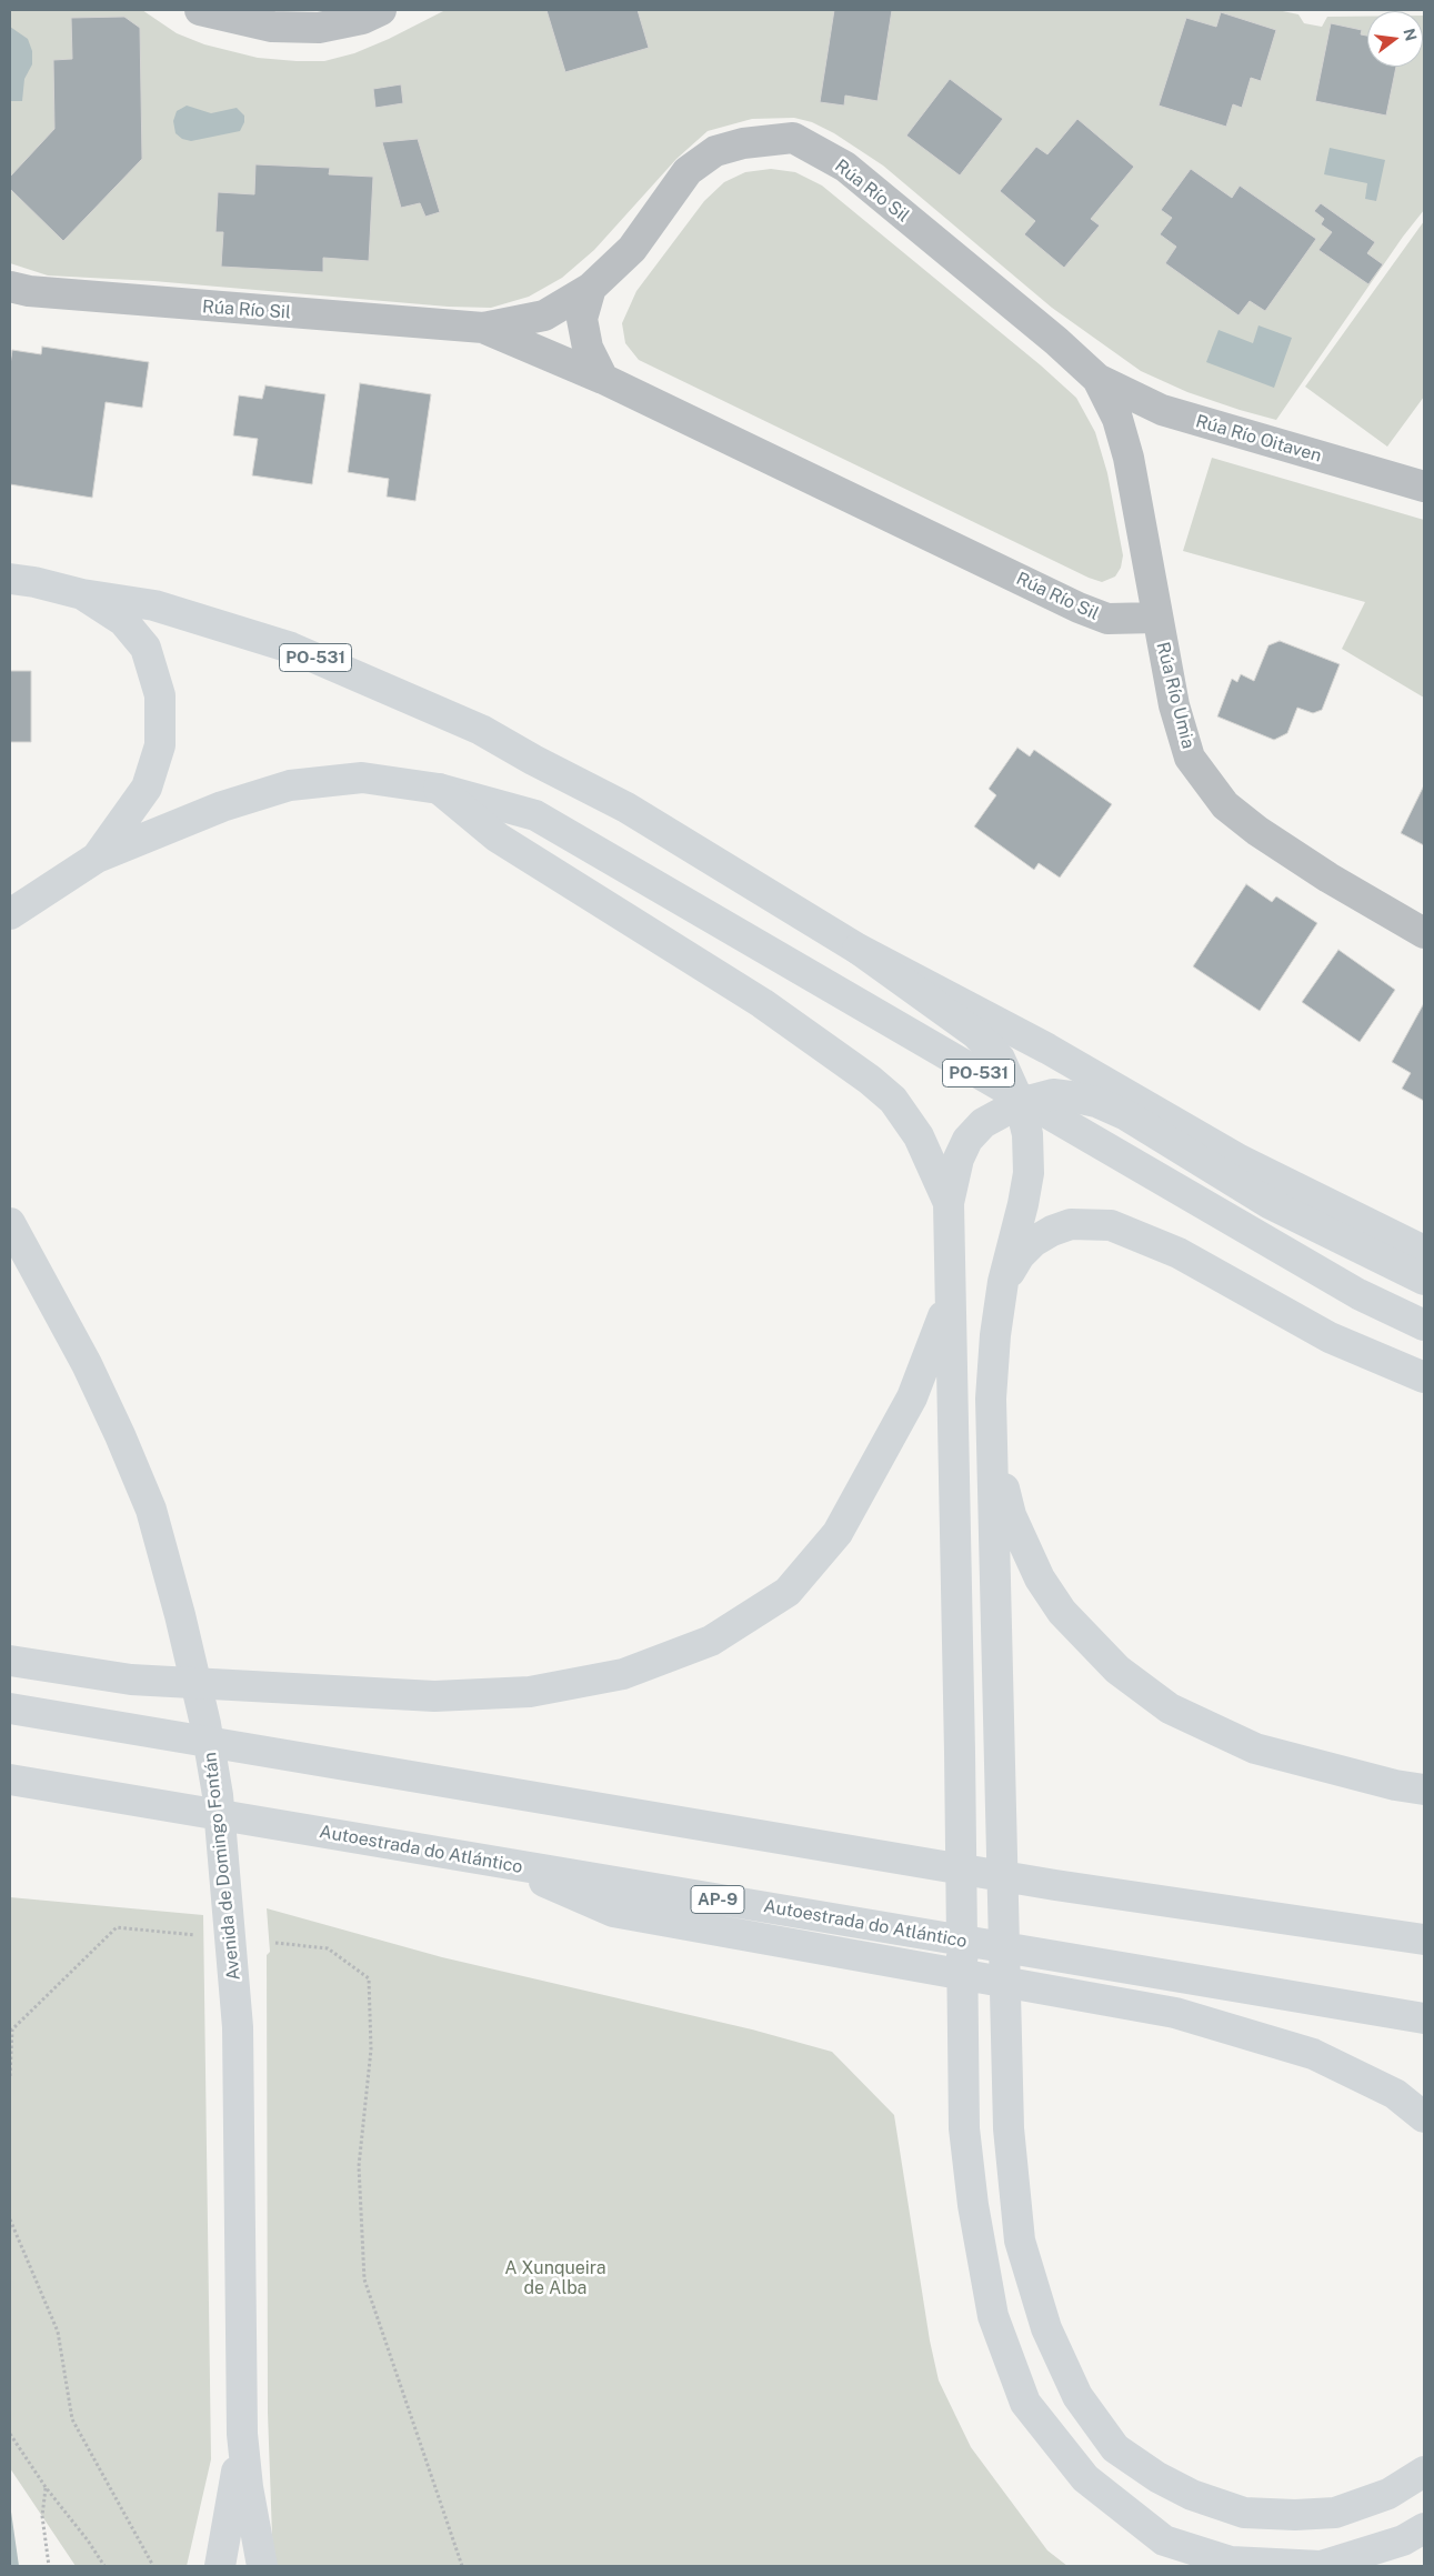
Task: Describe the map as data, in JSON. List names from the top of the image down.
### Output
{
  "streets": {
    "main road": [
      "PO-531",
      "Autoestrada do Atlántico",
      "Avenida de Domingo Fontán",
      "AP-9"
    ],
    "street": ["Rúa Río Sil", "Rúa Río Oitaven", "Rúa Río Umia"]
  },
  "crossings": [
    ["Rúa Río Sil", "Rúa Río Oitaven"],
    ["Rúa Río Sil", "Rúa Río Umia"],
    ["Rúa Río Oitaven", "Rúa Río Umia"]
  ],
  "parks": ["A Xunqueira de Alba"],
  "north": "right"
}
